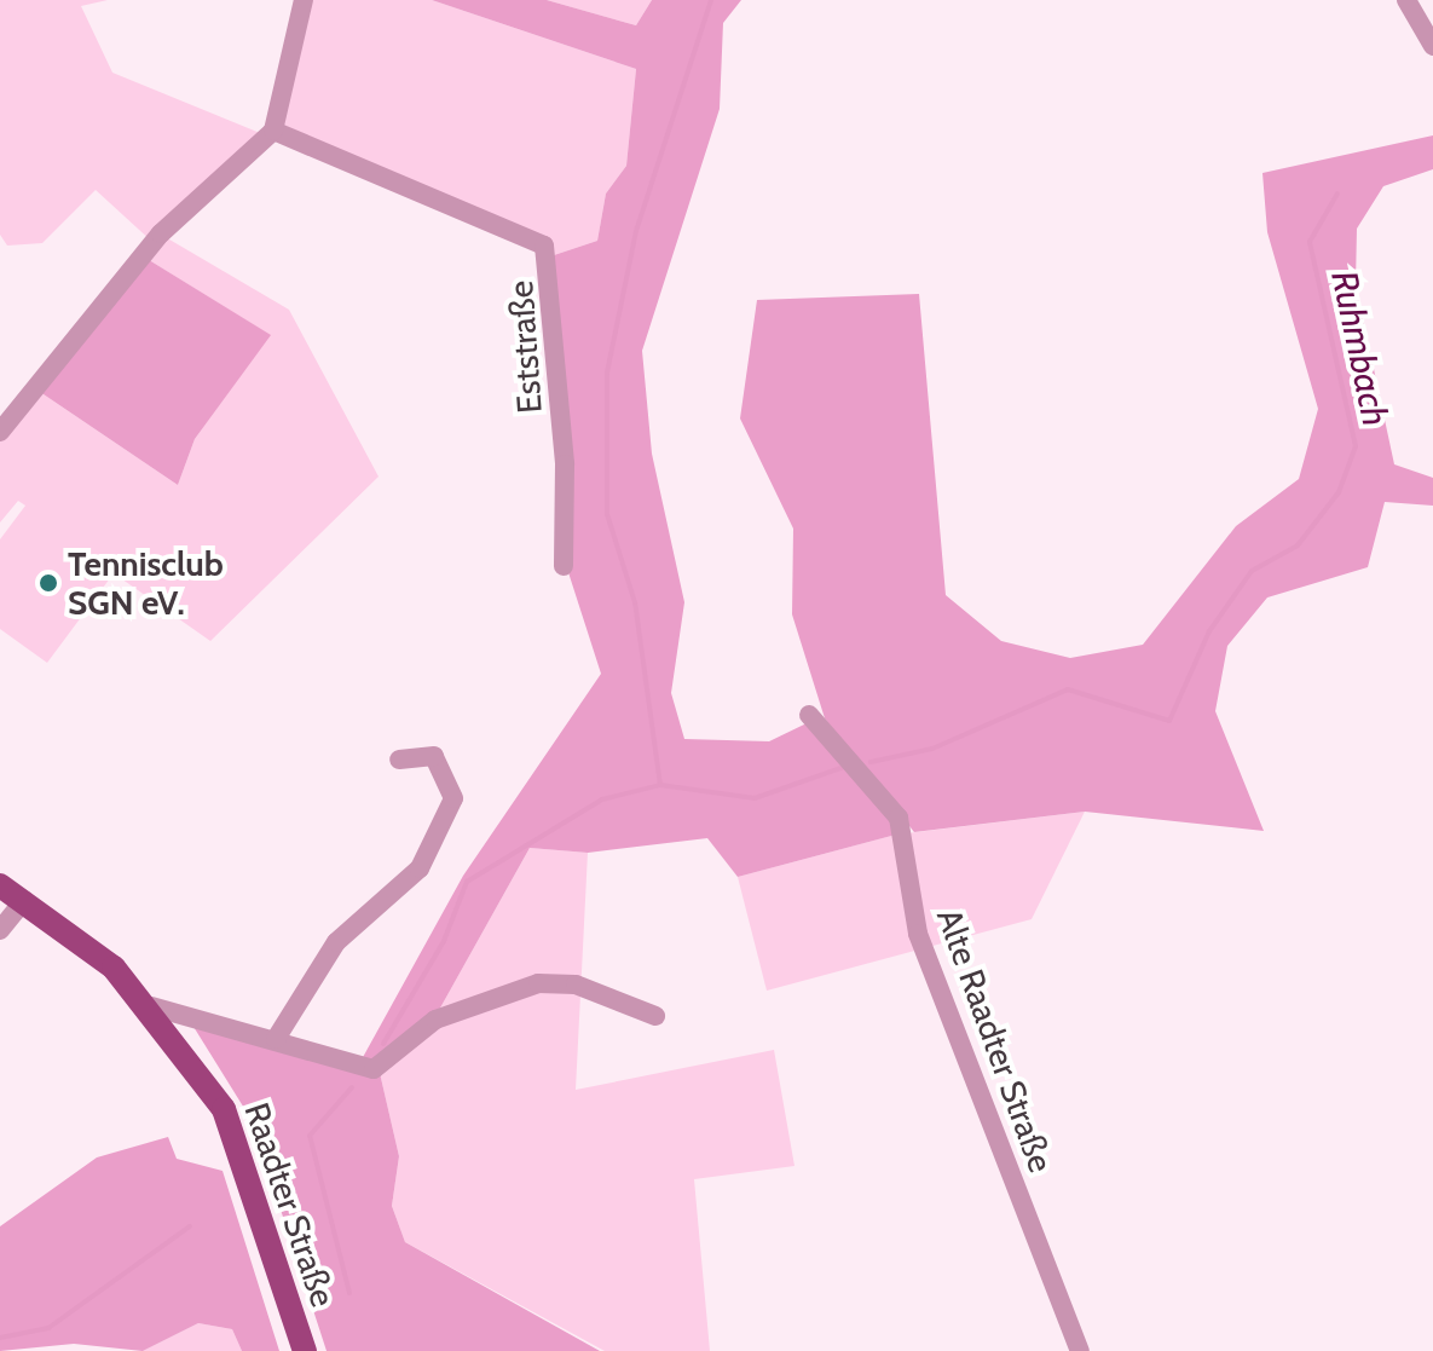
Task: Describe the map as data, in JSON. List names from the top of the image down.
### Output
{
  "streets": {
    "main road": ["Raadter Straße"],
    "street": ["Eststraße", "Alte Raadter Straße"]
  },
  "water": ["Ruhmbach"],
  "places": ["Tennisclub SGN eV."]
}
